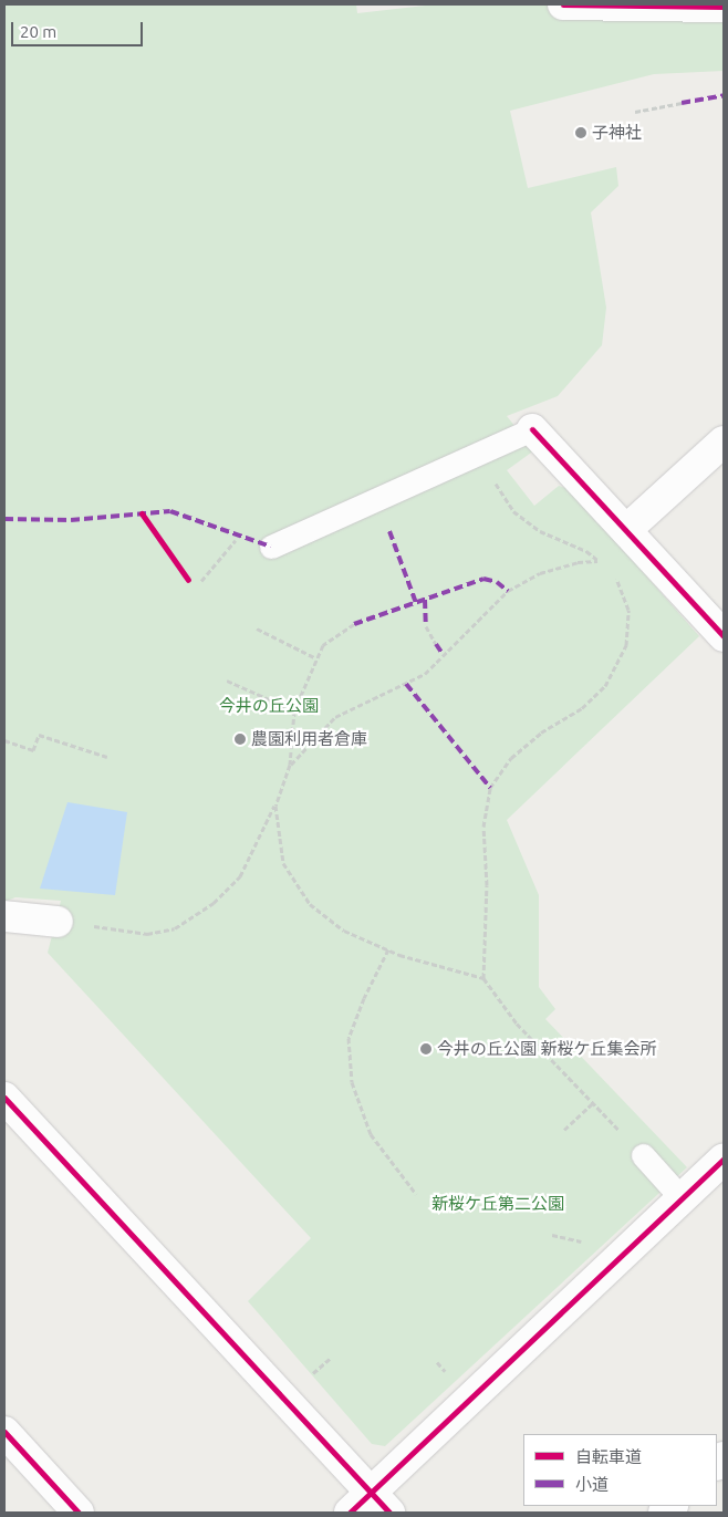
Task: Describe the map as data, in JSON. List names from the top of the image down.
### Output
{
  "parks": ["今井の丘公園", "新桜ケ丘第二公園"],
  "places": ["子神社", "農園利用者倉庫", "今井の丘公園 新桜ケ丘集会所"],
  "legend": ["自転車道", "小道"],
  "scale_bar": "20 m"
}
